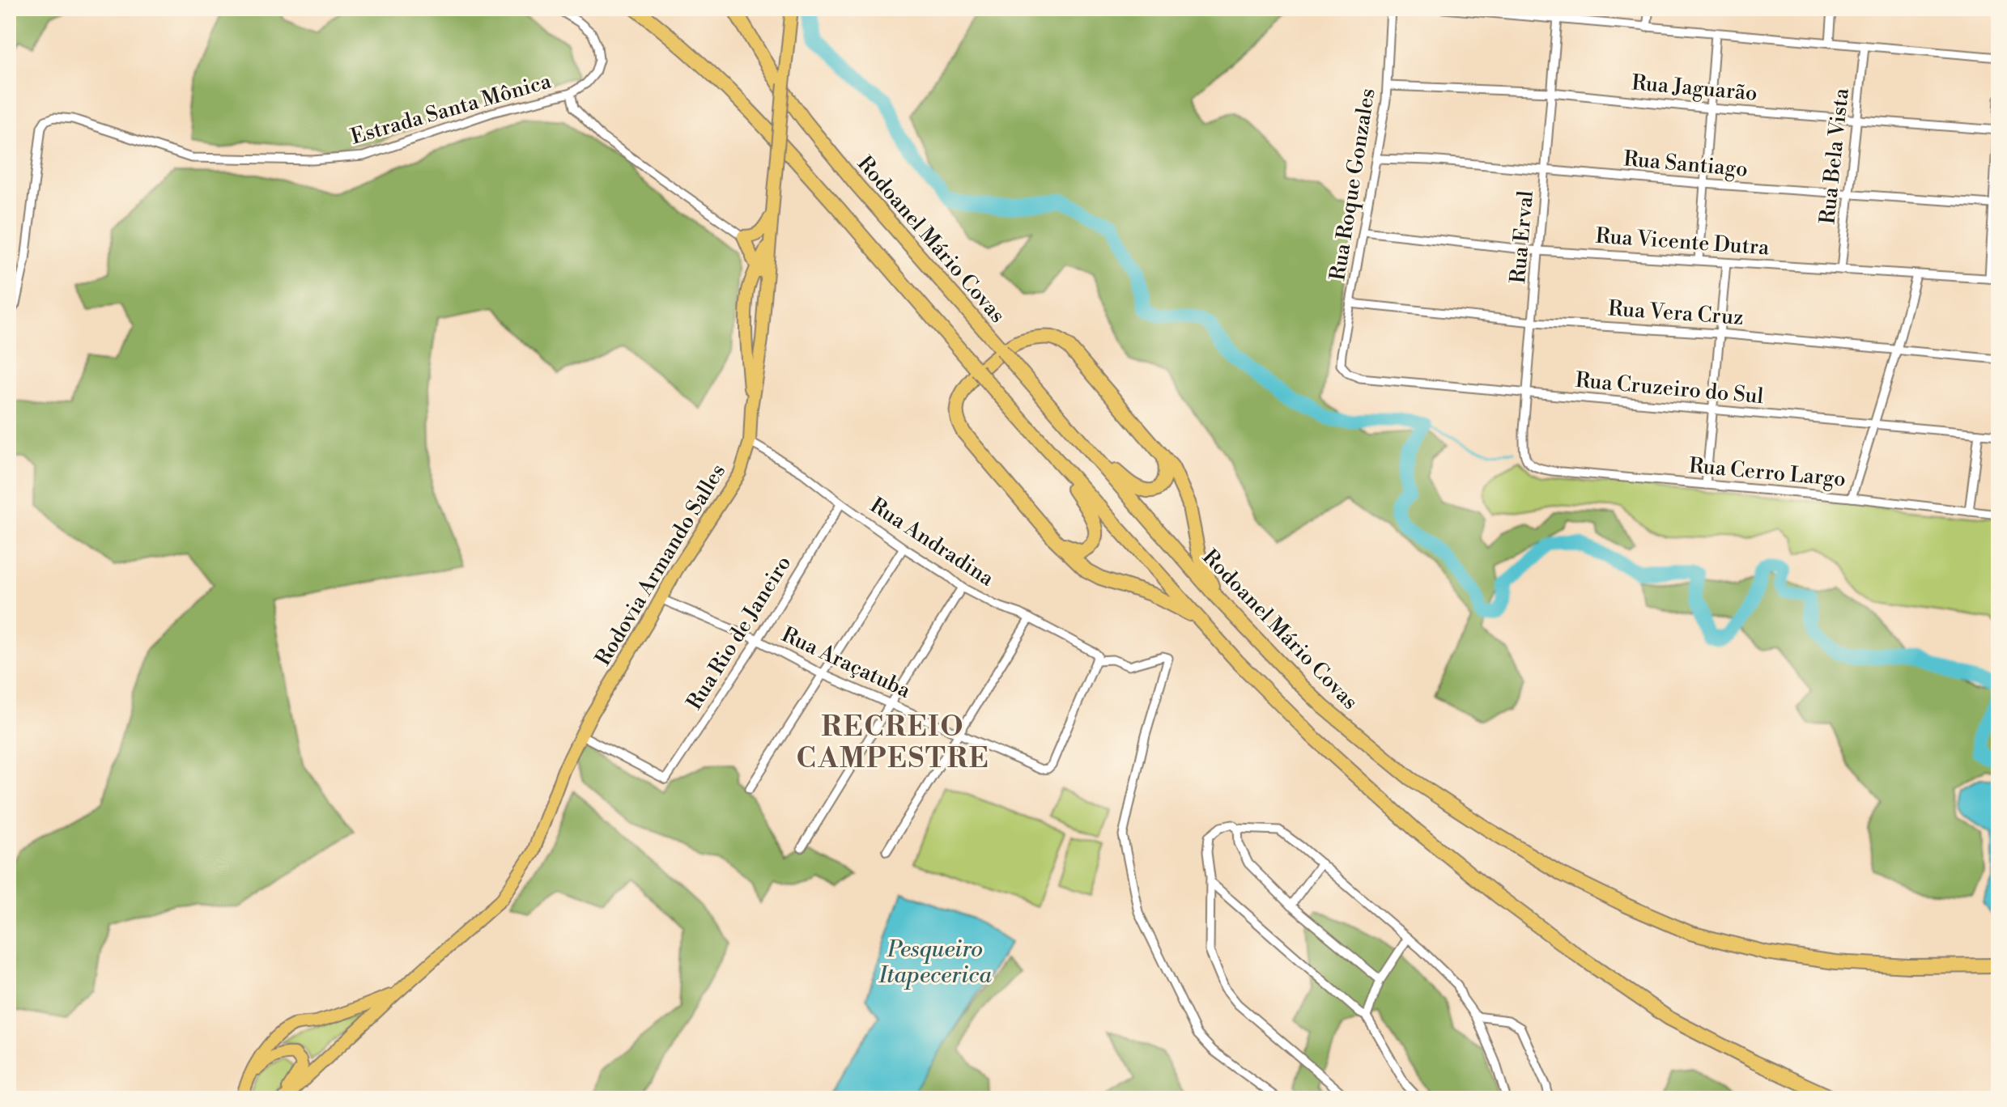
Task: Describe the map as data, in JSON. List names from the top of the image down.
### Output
{
  "streets": {
    "highway": ["Rodoanel Mário Covas"],
    "main road": ["Rodovia Armando Salles"],
    "street": [
      "Rua Jaguarão",
      "Estrada Santa Mônica",
      "Rua Bela Vista",
      "Rua Santiago",
      "Rua Roque Gonzales",
      "Rua Erval",
      "Rua Vicente Dutra",
      "Rua Vera Cruz",
      "Rua Cruzeiro do Sul",
      "Rua Cerro Largo",
      "Rua Andradina",
      "Rua Rio de Janeiro",
      "Rua Araçatuba"
    ]
  },
  "crossings": [
    ["Rua Jaguarão", "Rua Bela Vista"],
    ["Rua Jaguarão", "Rua Roque Gonzales"],
    ["Rua Jaguarão", "Rua Erval"],
    ["Rua Bela Vista", "Rua Santiago"],
    ["Rua Bela Vista", "Rua Vicente Dutra"],
    ["Rua Santiago", "Rua Roque Gonzales"],
    ["Rua Santiago", "Rua Erval"],
    ["Rua Roque Gonzales", "Rua Vicente Dutra"],
    ["Rua Roque Gonzales", "Rua Vera Cruz"],
    ["Rua Roque Gonzales", "Rua Cruzeiro do Sul"],
    ["Rua Erval", "Rua Vicente Dutra"],
    ["Rua Erval", "Rua Vera Cruz"],
    ["Rua Erval", "Rua Cruzeiro do Sul"],
    ["Rua Erval", "Rua Cerro Largo"],
    ["Rua Andradina", "Rodovia Armando Salles"],
    ["Rua Andradina", "Rua Rio de Janeiro"],
    ["Rua Andradina", "Rua Araçatuba"],
    ["Rodovia Armando Salles", "Rua Rio de Janeiro"],
    ["Rodovia Armando Salles", "Rua Araçatuba"],
    ["Rua Rio de Janeiro", "Rua Araçatuba"]
  ],
  "districts": ["RECREIO CAMPESTRE"],
  "water": ["Pesqueiro Itapecerica"]
}
